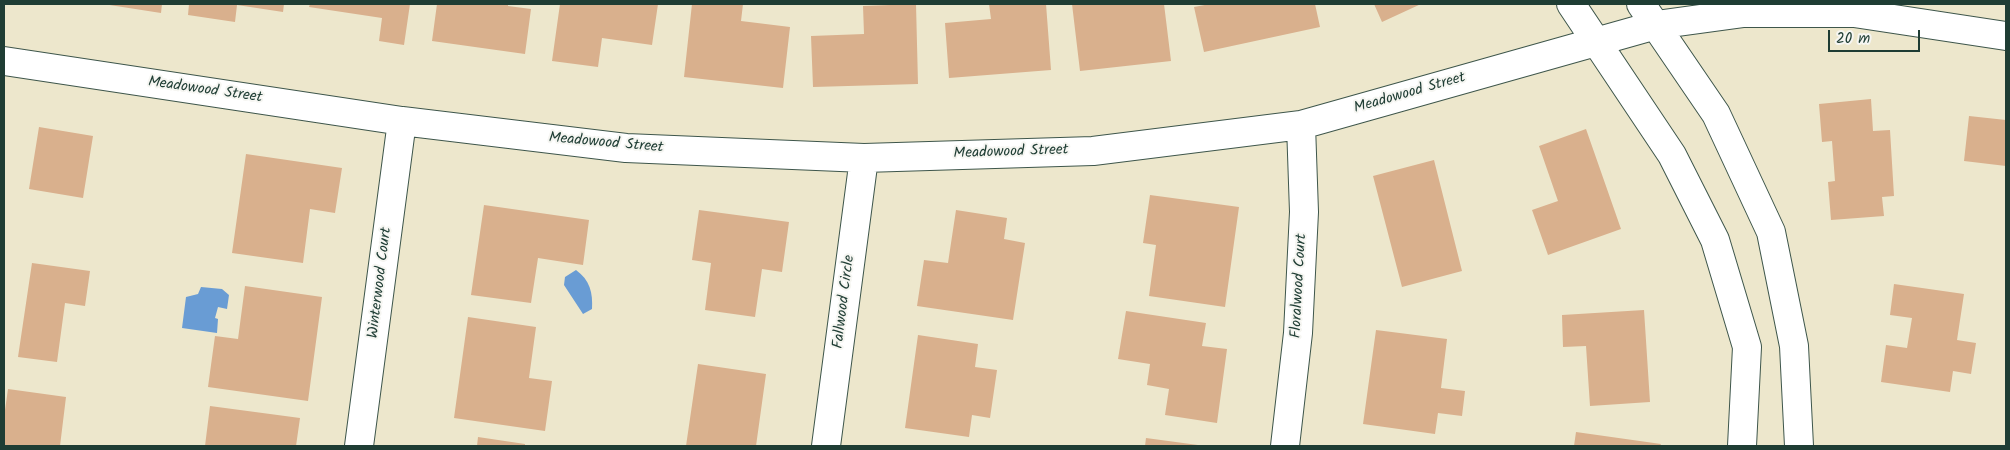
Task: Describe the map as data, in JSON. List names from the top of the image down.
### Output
{
  "streets": {
    "street": [
      "Meadowood Street",
      "Winterwood Court",
      "Floralwood Court",
      "Fallwood Circle"
    ]
  },
  "crossings": [
    ["Meadowood Street", "Winterwood Court"],
    ["Meadowood Street", "Floralwood Court"],
    ["Meadowood Street", "Fallwood Circle"]
  ],
  "scale_bar": "20 m"
}
